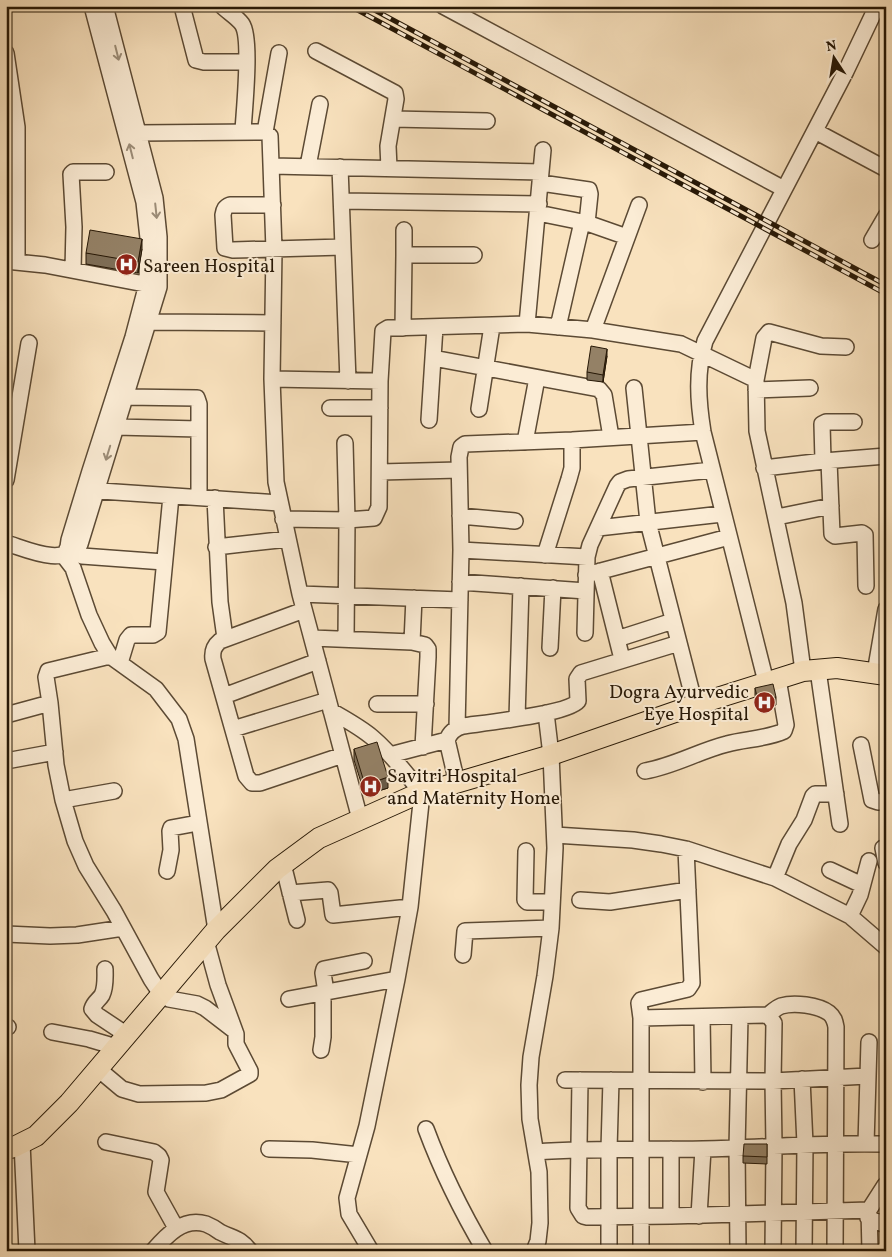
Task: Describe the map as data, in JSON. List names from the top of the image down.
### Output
{
  "places": {
    "hospital": ["Sareen Hospital", "Dogra Ayurvedic Eye Hospital", "Savitri Hospital and Maternity Home"]
  },
  "north": "top"
}
